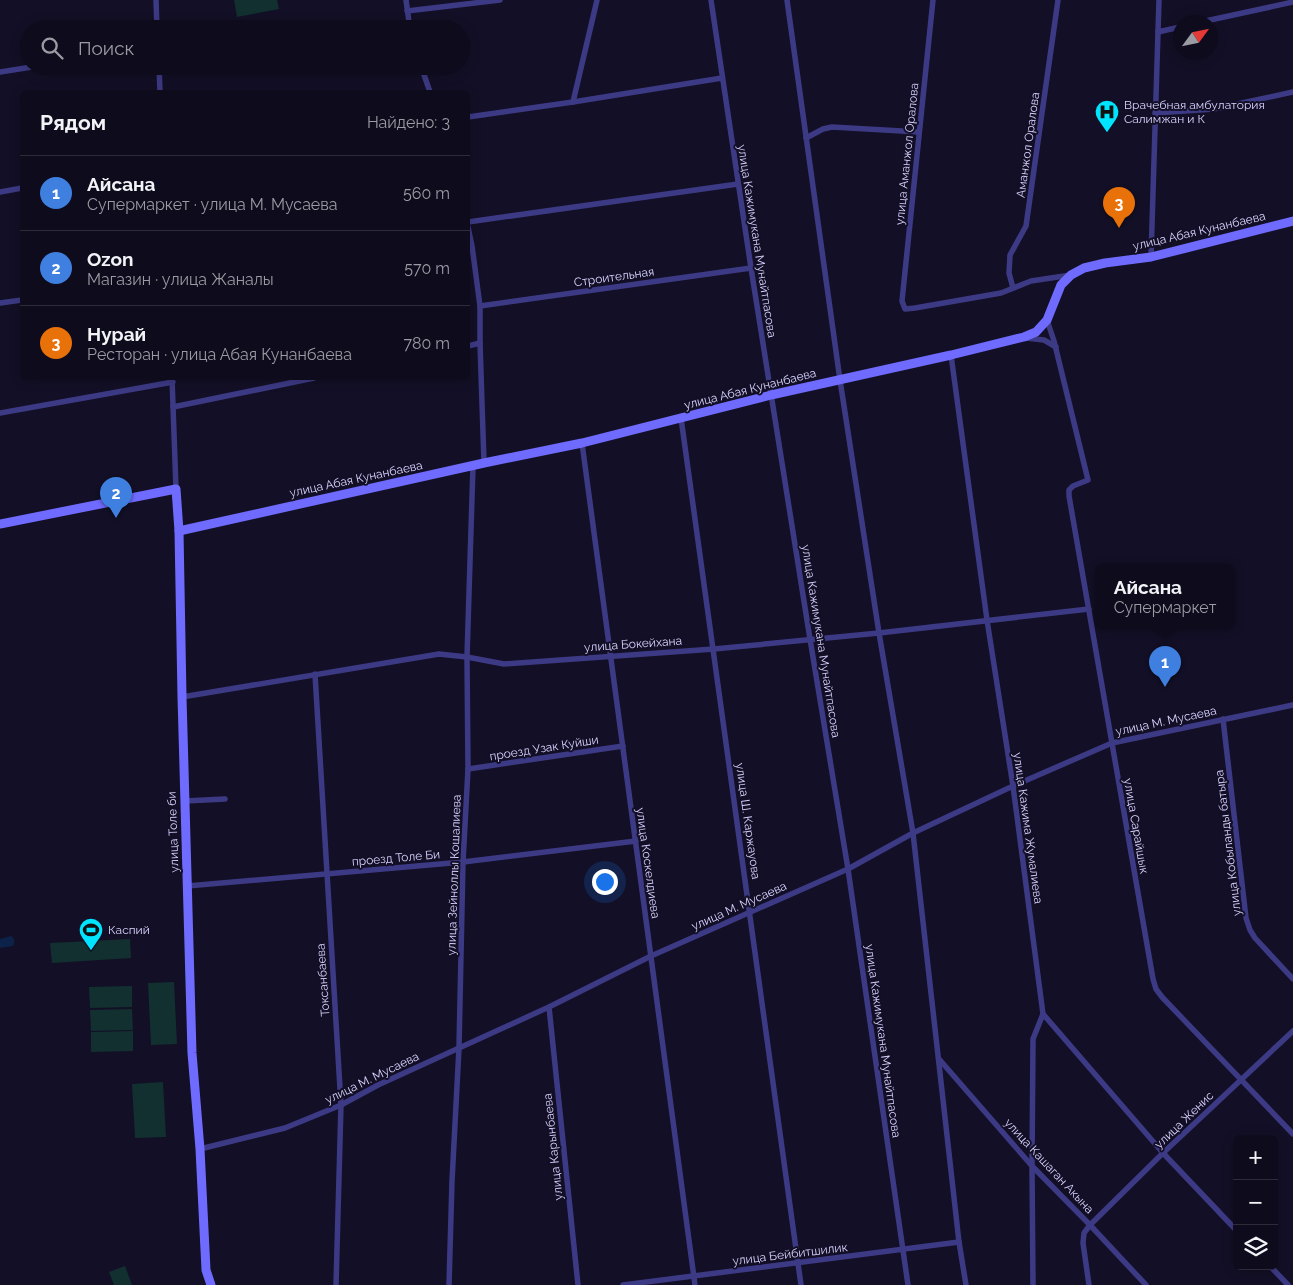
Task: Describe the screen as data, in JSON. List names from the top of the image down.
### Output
{
  "streets": {
    "street": [
      "Аманжол Оралова",
      "улица Аманжол Оралова",
      "улица Абая Кунанбаева",
      "улица Кажимукана Мунайтпасова",
      "Строительная",
      "улица Бокейхана",
      "улица М. Мусаева",
      "проезд Узак Куйши",
      "улица Ш. Каржауова",
      "улица Сарайшык",
      "улица Кажима Жумалиева",
      "улица Толе би",
      "улица Кобыланды батыра",
      "проезд Толе Би",
      "улица Коскелдиева",
      "улица Зейноллы Кошалиева",
      "Токсанбаева",
      "улица Женис",
      "улица Карынбаева",
      "улица Кашаган Акына",
      "улица Бейбитшилик"
    ]
  },
  "crossings": [
    ["Аманжол Оралова", "улица Аманжол Оралова"],
    ["улица Абая Кунанбаева", "улица Кажимукана Мунайтпасова"],
    ["улица Абая Кунанбаева", "улица Ш. Каржауова"],
    ["улица Абая Кунанбаева", "улица Кажима Жумалиева"],
    ["улица Абая Кунанбаева", "улица Толе би"],
    ["улица Абая Кунанбаева", "улица Коскелдиева"],
    ["улица Абая Кунанбаева", "улица Зейноллы Кошалиева"],
    ["улица Кажимукана Мунайтпасова", "Строительная"],
    ["улица Кажимукана Мунайтпасова", "улица Бокейхана"],
    ["улица Кажимукана Мунайтпасова", "улица М. Мусаева"],
    ["улица Кажимукана Мунайтпасова", "улица Бейбитшилик"],
    ["улица Бокейхана", "улица Ш. Каржауова"],
    ["улица Бокейхана", "улица Сарайшык"],
    ["улица Бокейхана", "улица Кажима Жумалиева"],
    ["улица Бокейхана", "улица Толе би"],
    ["улица Бокейхана", "улица Коскелдиева"],
    ["улица Бокейхана", "улица Зейноллы Кошалиева"],
    ["улица Бокейхана", "Токсанбаева"],
    ["улица М. Мусаева", "улица Ш. Каржауова"],
    ["улица М. Мусаева", "улица Сарайшык"],
    ["улица М. Мусаева", "улица Кажима Жумалиева"],
    ["улица М. Мусаева", "улица Толе би"],
    ["улица М. Мусаева", "улица Кобыланды батыра"],
    ["улица М. Мусаева", "улица Коскелдиева"],
    ["улица М. Мусаева", "улица Зейноллы Кошалиева"],
    ["улица М. Мусаева", "Токсанбаева"],
    ["улица М. Мусаева", "улица Карынбаева"],
    ["проезд Узак Куйши", "улица Коскелдиева"],
    ["проезд Узак Куйши", "улица Зейноллы Кошалиева"],
    ["улица Ш. Каржауова", "улица Бейбитшилик"],
    ["улица Сарайшык", "улица Женис"],
    ["улица Толе би", "проезд Толе Би"],
    ["проезд Толе Би", "улица Коскелдиева"],
    ["проезд Толе Би", "улица Зейноллы Кошалиева"],
    ["проезд Толе Би", "Токсанбаева"],
    ["улица Коскелдиева", "улица Бейбитшилик"],
    ["улица Женис", "улица Кашаган Акына"]
  ],
  "places": {
    "hospital": ["Врачебная амбулатория Салимжан и К"],
    "sports": ["Каспий"]
  },
  "north": "top right",
  "page": {
    "search": "Поиск",
    "heading": ["Рядом", "Найдено: 3"],
    "list": [
      {
        "mark": "1",
        "name": "Айсана",
        "note": "Супермаркет · улица М. Мусаева",
        "value": "560 m"
      },
      {
        "mark": "2",
        "name": "Ozon",
        "note": "Магазин · улица Жаналы",
        "value": "570 m"
      },
      {
        "mark": "3",
        "name": "Нурай",
        "note": "Ресторан · улица Абая Кунанбаева",
        "value": "780 m"
      }
    ],
    "pins": ["3", "2", "1"],
    "popup": ["Айсана", "Супермаркет"],
    "map_buttons": ["+", "−"]
  }
}
